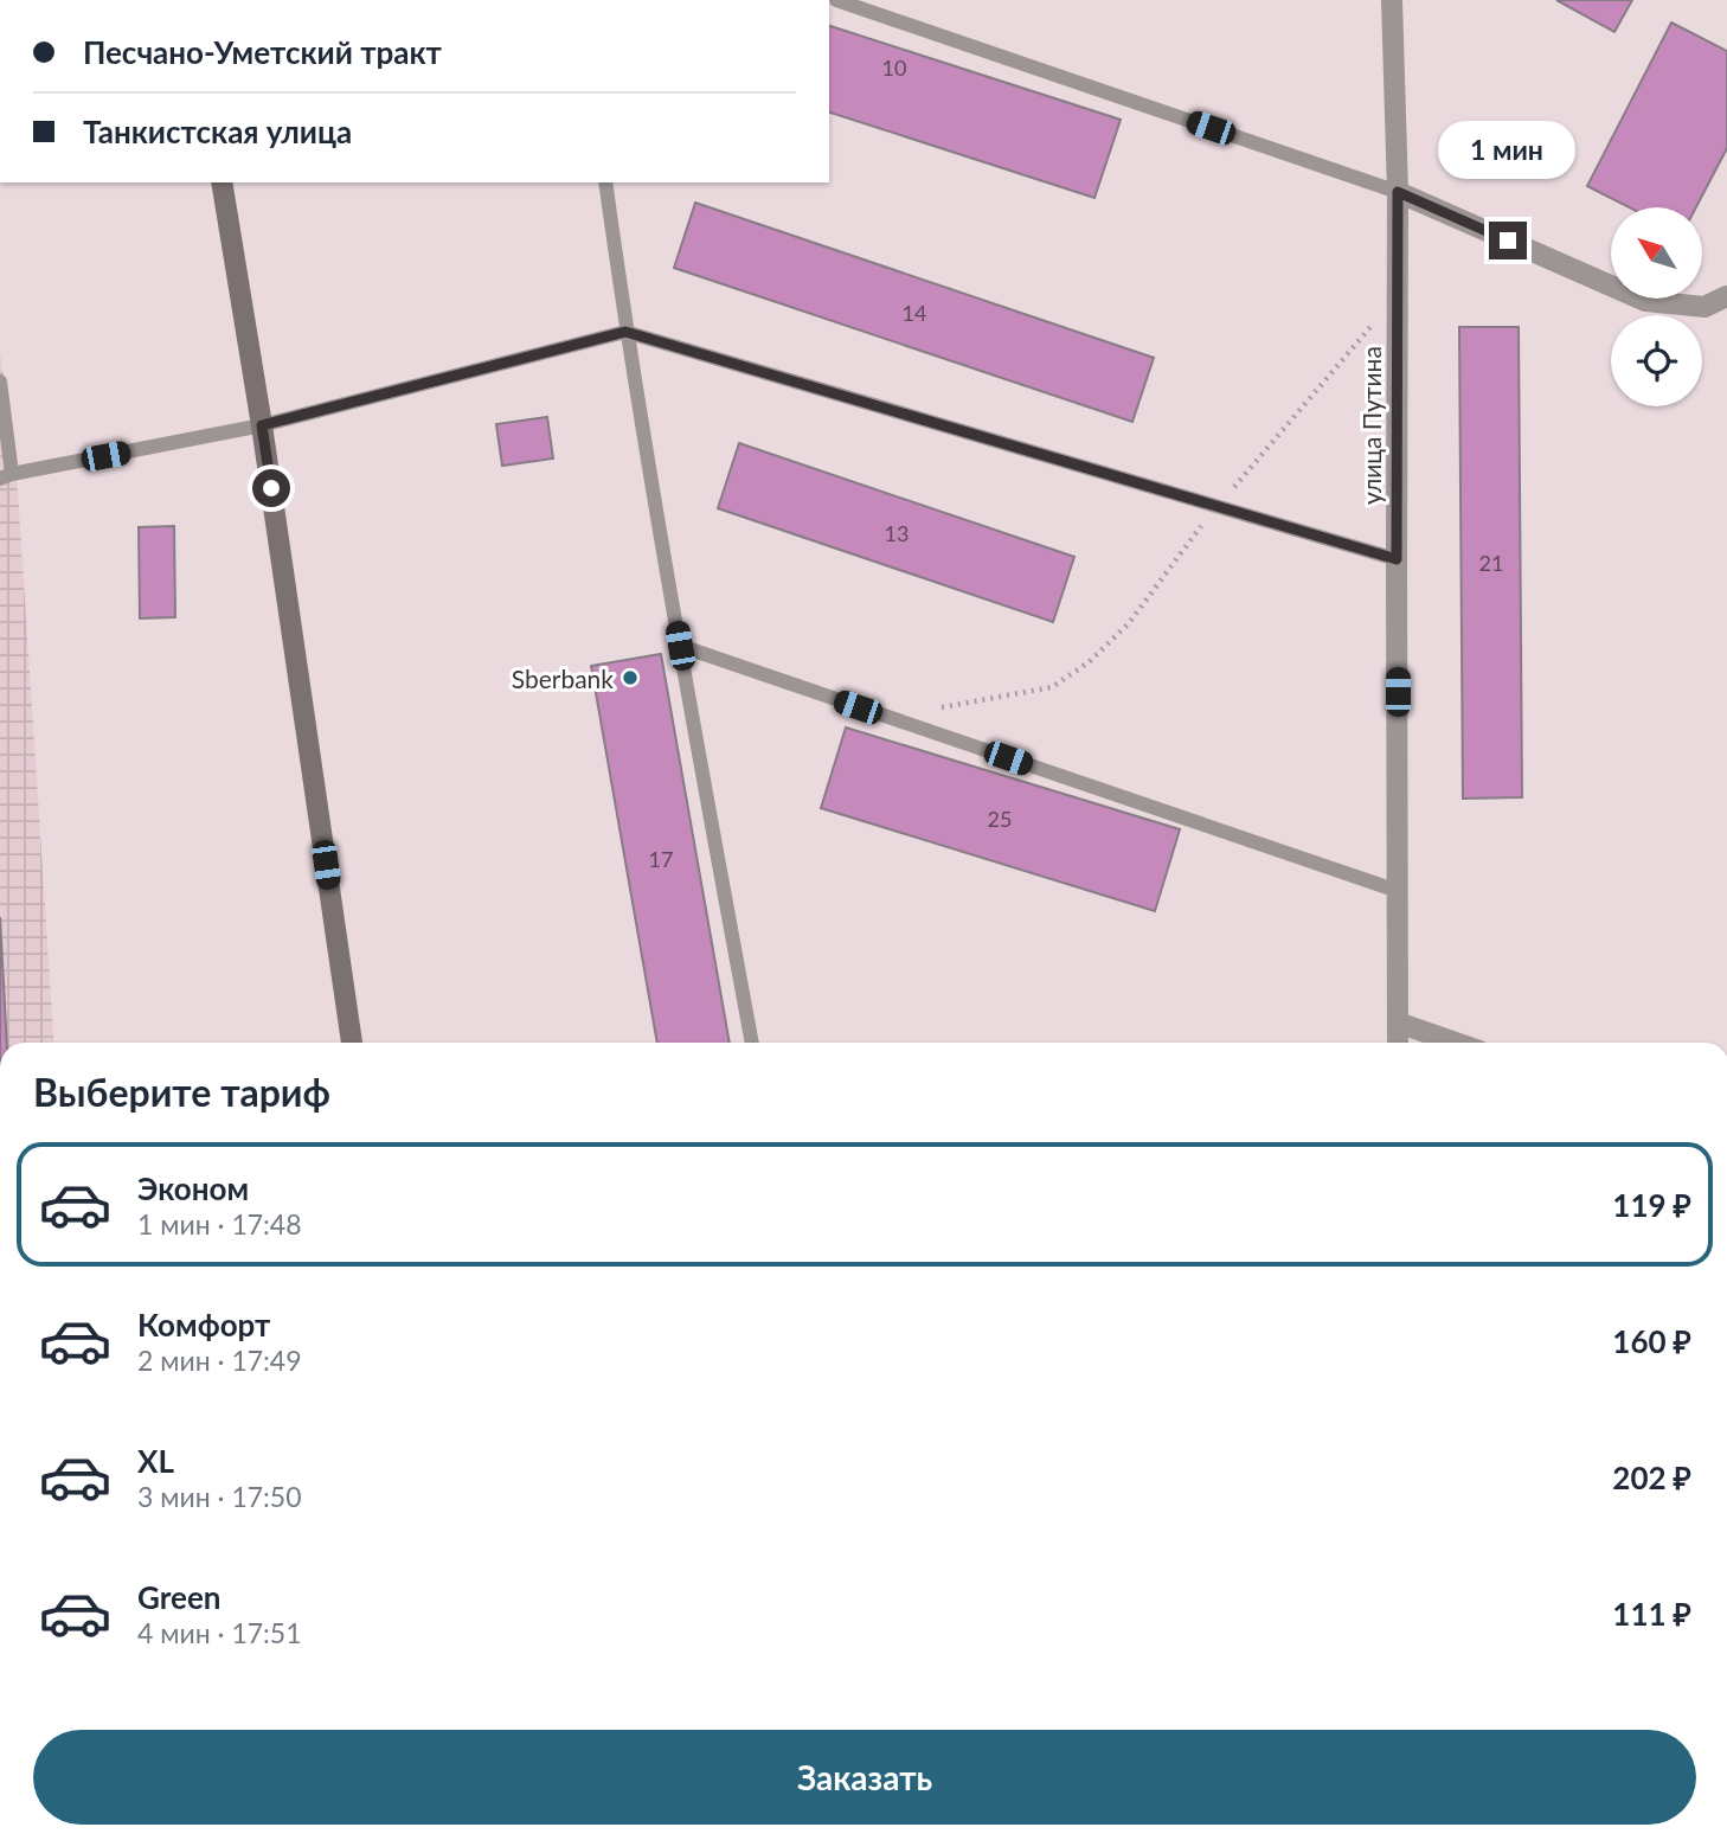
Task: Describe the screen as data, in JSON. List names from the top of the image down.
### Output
{
  "streets": {
    "street": ["улица Путина"]
  },
  "places": ["Sberbank"],
  "house_numbers": [
    "10",
    "14",
    "13",
    "21",
    "25",
    "17"
  ],
  "north": "top left",
  "page": {
    "banner": ["Песчано-Уметский тракт", "Танкистская улица"],
    "bubble": "1 мин",
    "heading": "Выберите тариф",
    "list": [
      {
        "name": "Эконом",
        "note": "1 мин · 17:48",
        "value": "119 ₽"
      },
      {
        "name": "Комфорт",
        "note": "2 мин · 17:49",
        "value": "160 ₽"
      },
      {
        "name": "XL",
        "note": "3 мин · 17:50",
        "value": "202 ₽"
      },
      {
        "name": "Green",
        "note": "4 мин · 17:51",
        "value": "111 ₽"
      }
    ],
    "buttons": "Заказать"
  }
}
